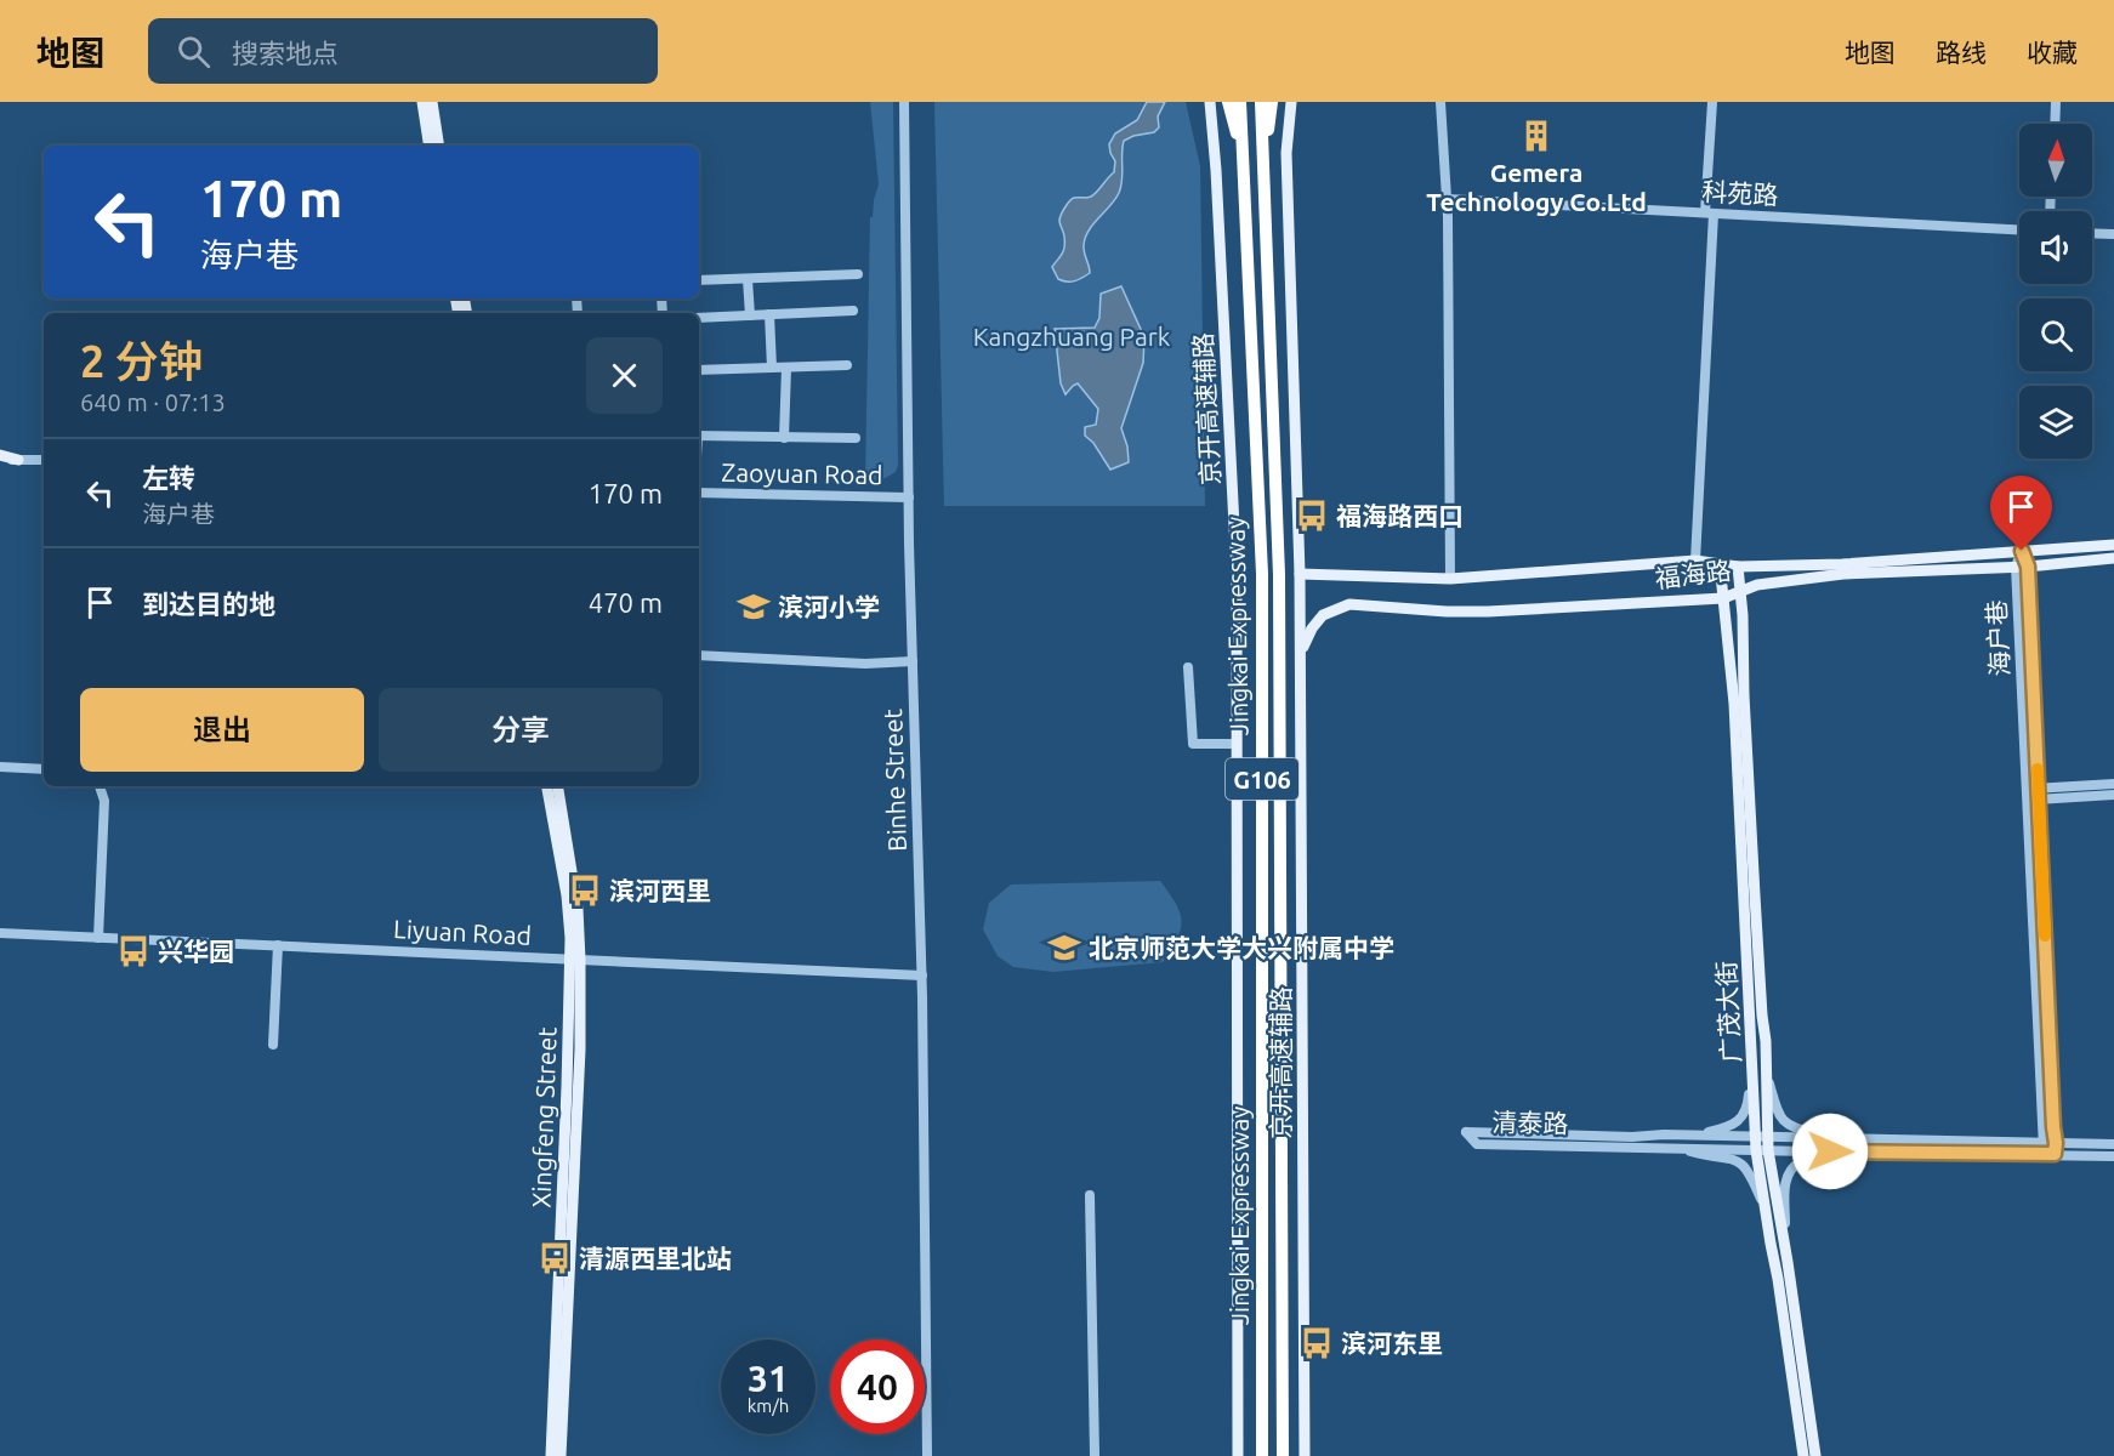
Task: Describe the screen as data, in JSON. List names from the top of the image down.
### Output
{
  "streets": {
    "highway": ["Jingkai Expressway", "G106"],
    "main road": [
      "京开高速辅路",
      "福海路",
      "广茂大街",
      "Xingfeng Street"
    ],
    "street": [
      "科苑路",
      "Zaoyuan Road",
      "海户巷",
      "Binhe Street",
      "Liyuan Road",
      "清泰路"
    ]
  },
  "crossings": [
    ["京开高速辅路", "福海路"],
    ["Zaoyuan Road", "Binhe Street"],
    ["福海路", "海户巷"],
    ["福海路", "广茂大街"],
    ["海户巷", "清泰路"],
    ["Binhe Street", "Liyuan Road"],
    ["Liyuan Road", "Xingfeng Street"],
    ["广茂大街", "清泰路"]
  ],
  "parks": ["Kangzhuang Park"],
  "places": {
    "building": ["Gemera Technology Co.Ltd"],
    "bus stop": [
      "福海路西口",
      "滨河西里",
      "兴华园",
      "清源西里北站",
      "滨河东里"
    ],
    "school or university": ["滨河小学", "北京师范大学大兴附属中学"]
  },
  "north": "top",
  "page": {
    "header": "地图",
    "search": "搜索地点",
    "nav": ["地图", "路线", "收藏"],
    "turn": ["170 m", "海户巷"],
    "heading": ["2 分钟", "640 m · 07:13"],
    "list": [
      {
        "name": "左转",
        "note": "海户巷",
        "value": "170 m"
      },
      {
        "name": "到达目的地",
        "value": "470 m"
      }
    ],
    "buttons": ["退出", "分享"],
    "speed": "31 km/h",
    "limit": "40"
  }
}
